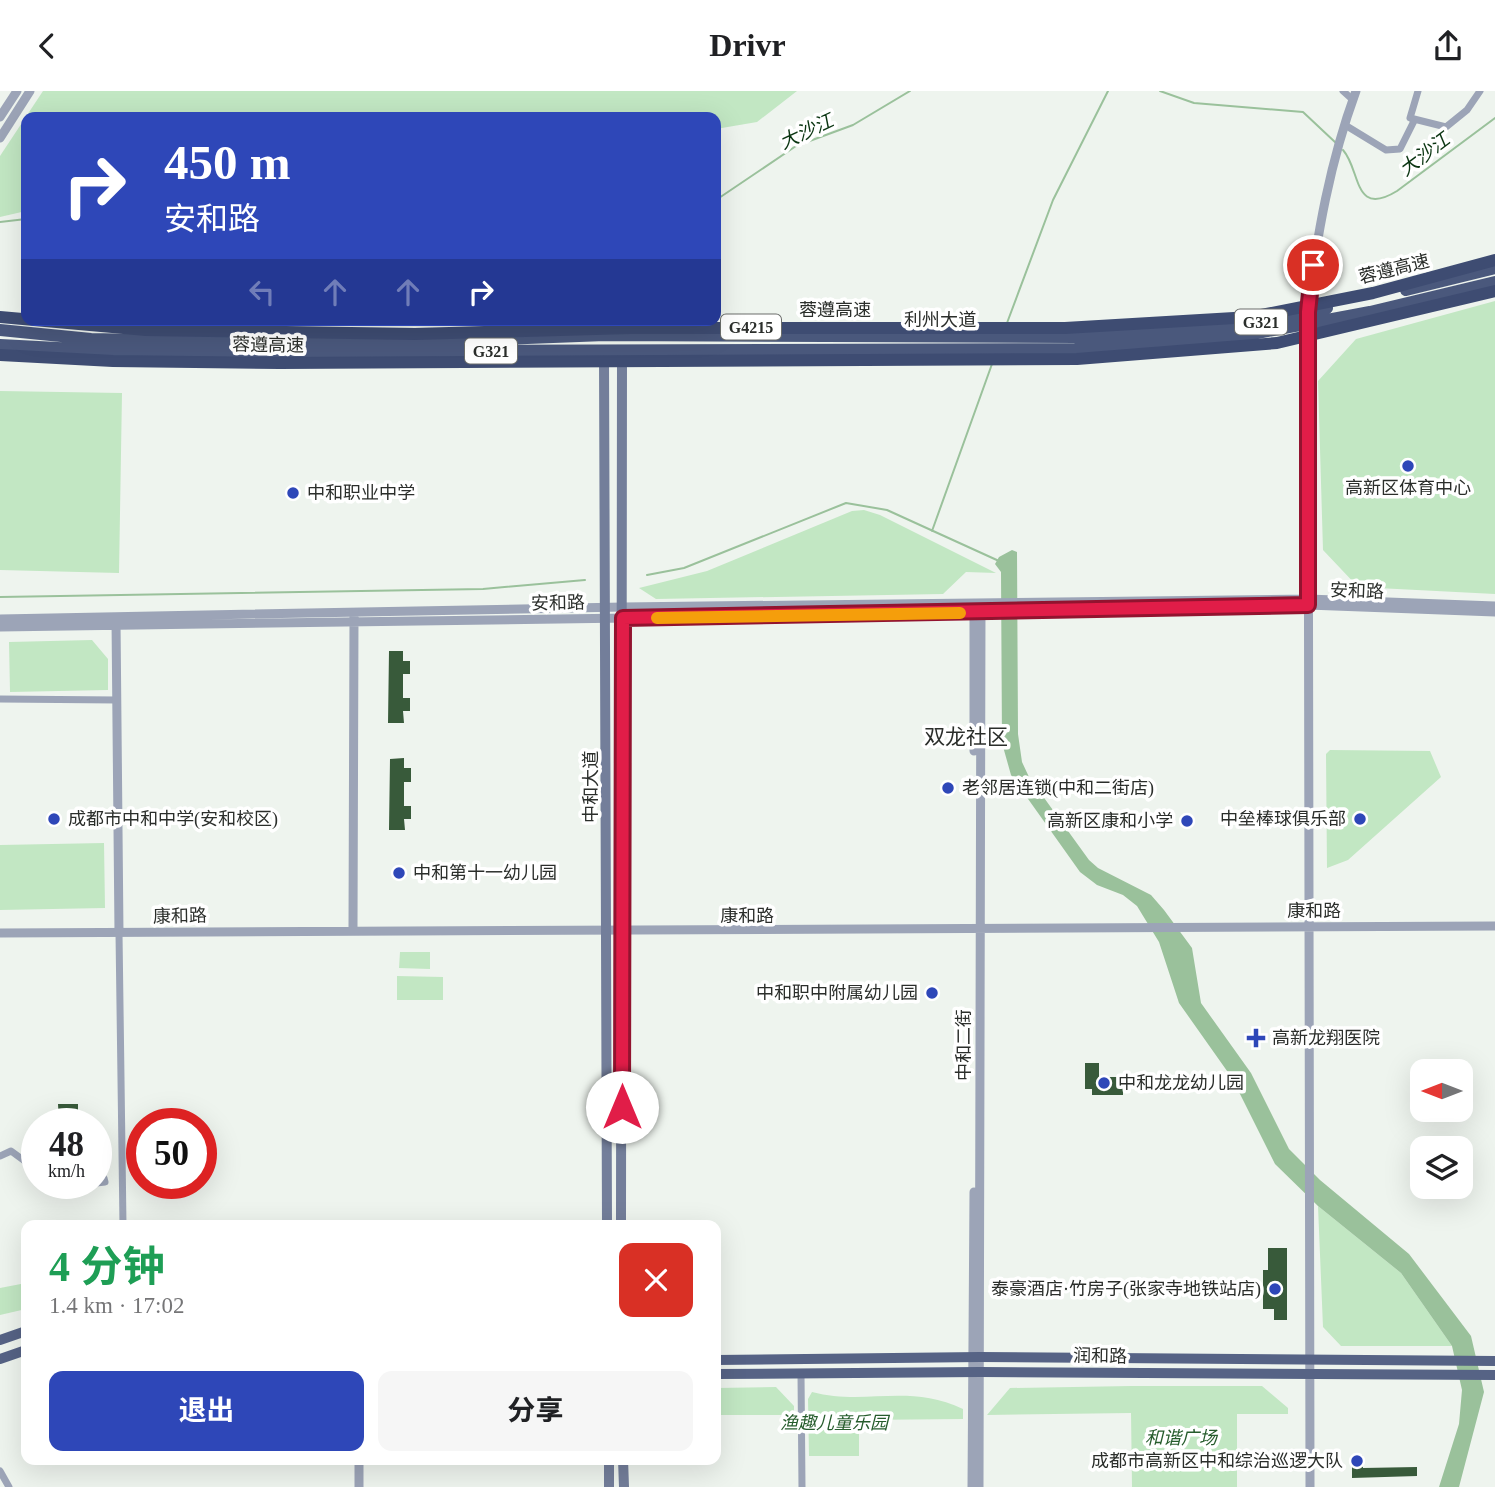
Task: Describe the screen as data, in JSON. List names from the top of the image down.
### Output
{
  "streets": {
    "highway": [
      "蓉遵高速",
      "利州大道",
      "G321",
      "G4215"
    ],
    "main road": ["中和大道", "润和路"],
    "street": ["安和路", "康和路", "中和二街"]
  },
  "crossings": [
    ["利州大道", "中和大道"],
    ["安和路", "中和大道"],
    ["安和路", "中和二街"],
    ["中和大道", "康和路"],
    ["康和路", "中和二街"],
    ["中和二街", "润和路"]
  ],
  "districts": ["双龙社区"],
  "water": ["大沙江"],
  "parks": ["渔趣儿童乐园", "和谐广场"],
  "places": {
    "other": [
      "高新区体育中心",
      "中和职业中学",
      "老邻居连锁(中和二街店)",
      "成都市中和中学(安和校区)",
      "中垒棒球俱乐部",
      "高新区康和小学",
      "中和第十一幼儿园",
      "中和职中附属幼儿园",
      "中和龙龙幼儿园",
      "泰豪酒店·竹房子(张家寺地铁站店)",
      "成都市高新区中和综治巡逻大队"
    ],
    "health": ["高新龙翔医院"]
  },
  "north": "left",
  "page": {
    "header": "Drivr",
    "turn": ["450 m", "安和路"],
    "speed": "48 km/h",
    "limit": "50",
    "heading": ["4 分钟", "1.4 km · 17:02"],
    "buttons": ["退出", "分享"]
  }
}
